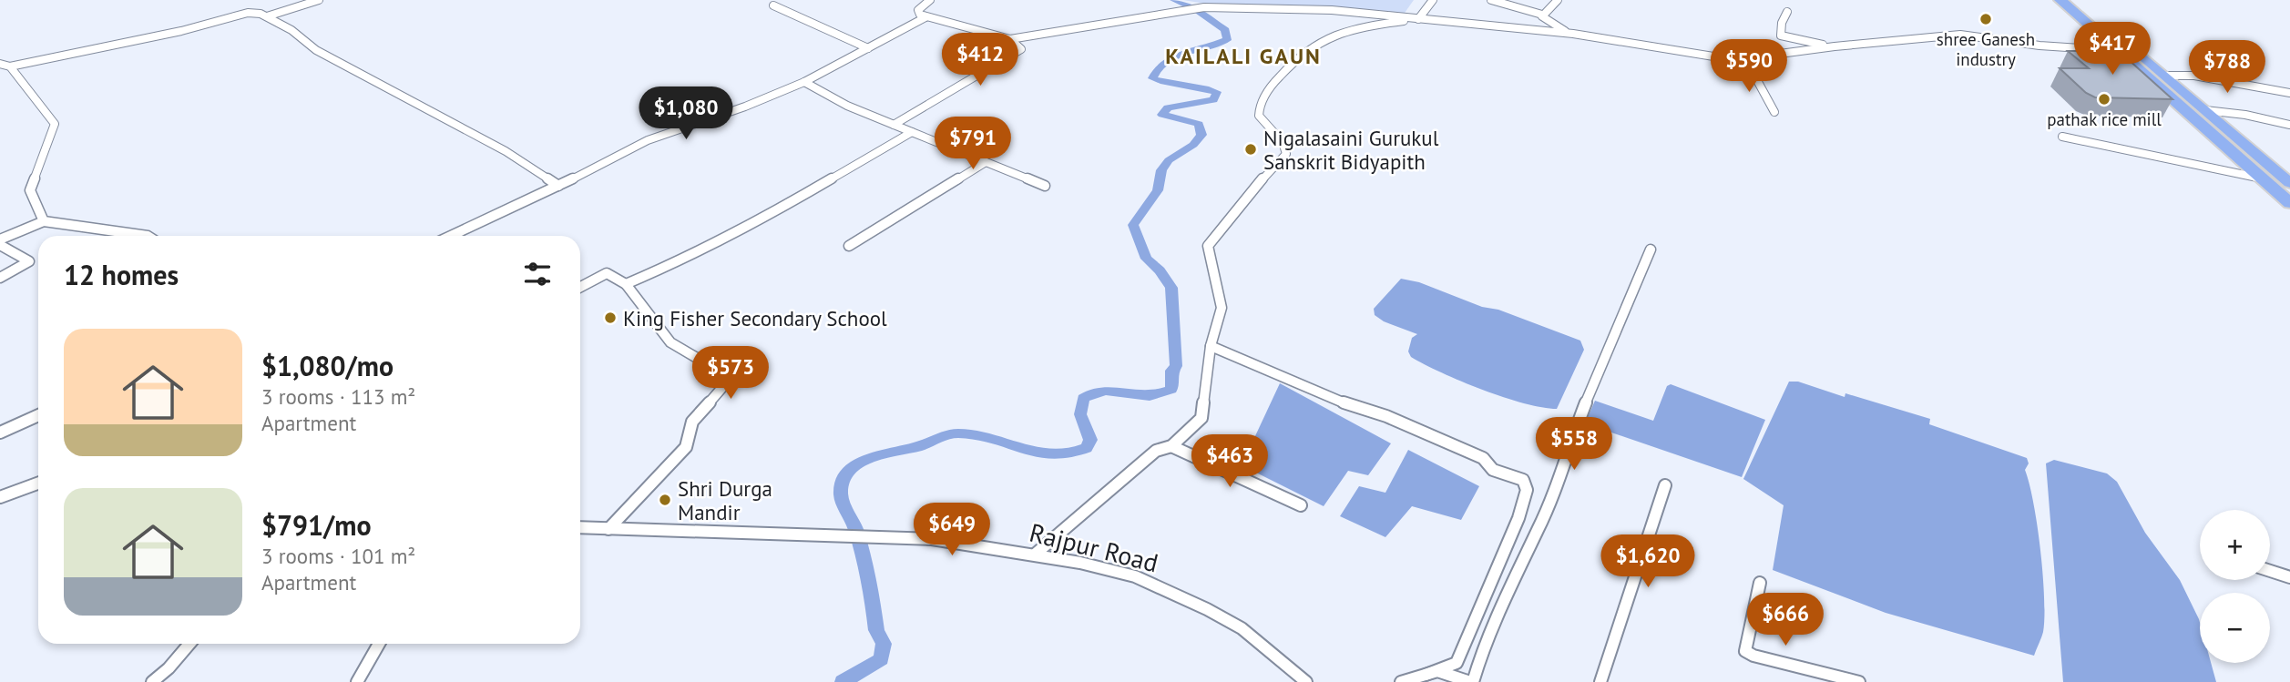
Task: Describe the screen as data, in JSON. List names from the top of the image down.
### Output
{
  "streets": {
    "street": ["Rajpur Road"]
  },
  "districts": ["KAILALI GAUN"],
  "places": [
    "shree Ganesh industry",
    "pathak rice mill",
    "Nigalasaini Gurukul Sanskrit Bidyapith",
    "King Fisher Secondary School",
    "Shri Durga Mandir"
  ],
  "page": {
    "price": [
      "$417",
      "$412",
      "$590",
      "$788",
      "$1,080",
      "$791",
      "$573",
      "$558",
      "$463",
      "$649",
      "$1,620",
      "$666"
    ],
    "heading": "12 homes",
    "list": [
      {
        "name": "$1,080/mo",
        "note": "3 rooms · 113 m² · Apartment"
      },
      {
        "name": "$791/mo",
        "note": "3 rooms · 101 m² · Apartment"
      }
    ],
    "map_buttons": ["+", "−"]
  }
}
